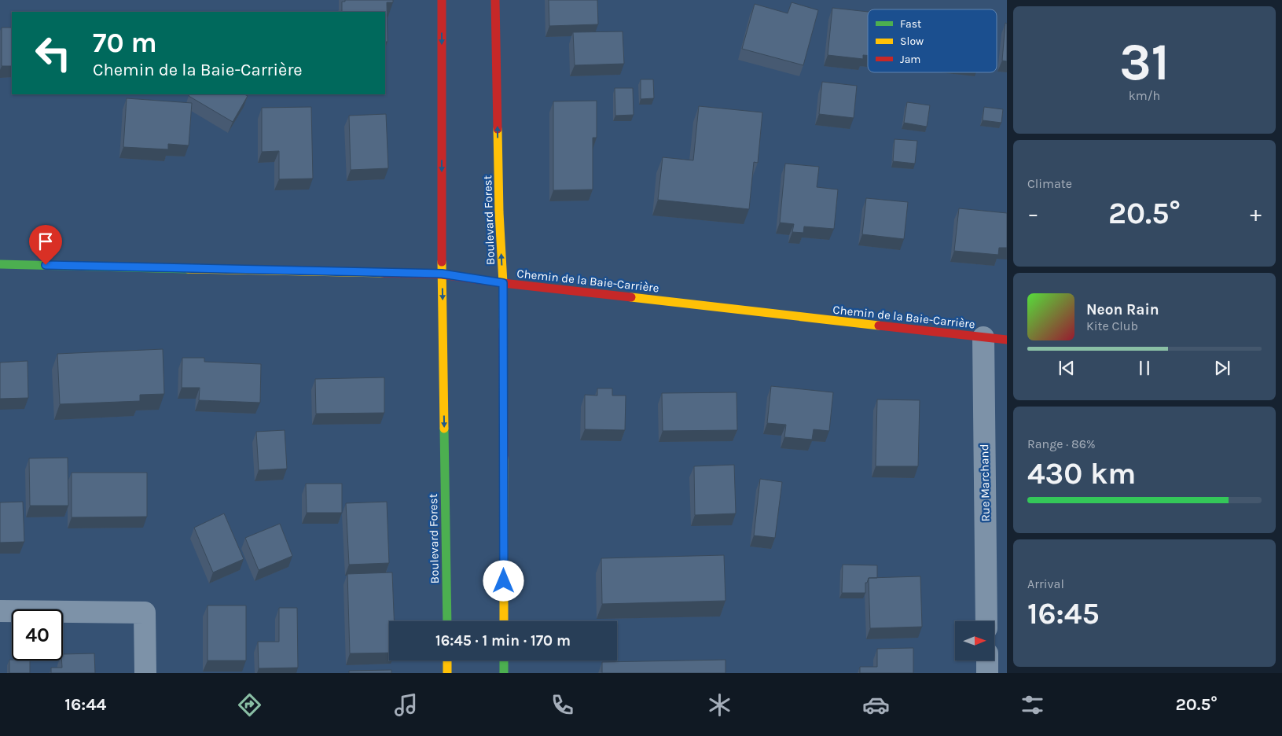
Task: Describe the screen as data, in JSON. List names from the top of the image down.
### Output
{
  "streets": {
    "street": ["Boulevard Forest", "Chemin de la Baie-Carrière", "Rue Marchand"]
  },
  "crossings": [
    ["Boulevard Forest", "Chemin de la Baie-Carrière"],
    ["Chemin de la Baie-Carrière", "Rue Marchand"]
  ],
  "legend": ["Fast", "Slow", "Jam"],
  "north": "right",
  "page": {
    "tile": [
      ["31", "km/h"],
      "Climate",
      ["Range · 86%", "430 km"],
      ["Arrival", "16:45"]
    ],
    "turn": ["70 m", "Chemin de la Baie-Carrière"],
    "heat": ["−", "20.5°", "+"],
    "song": ["Neon Rain", "Kite Club"],
    "limit": "40",
    "trip": "16:45 · 1 min · 170 m",
    "tabs": ["16:44", "20.5°"]
  }
}
